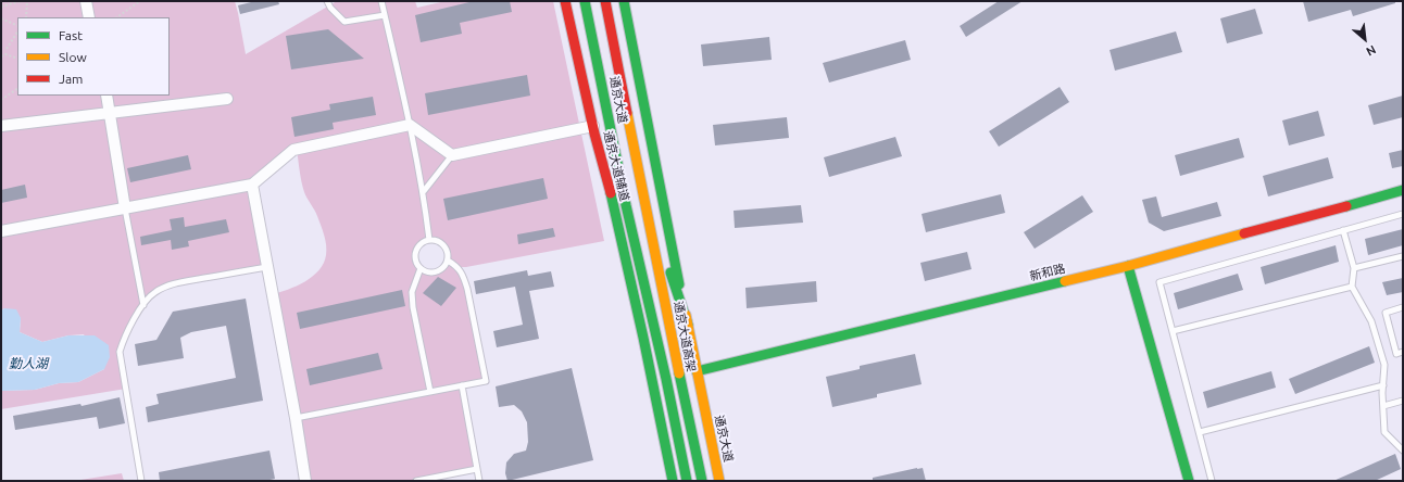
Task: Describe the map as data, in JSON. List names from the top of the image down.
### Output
{
  "streets": {
    "main road": [
      "通京大道",
      "通京大道辅道",
      "新和路",
      "通京大道高架"
    ]
  },
  "crossings": [
    ["通京大道", "新和路"],
    ["通京大道", "通京大道高架"]
  ],
  "water": ["勤人湖"],
  "legend": ["Fast", "Slow", "Jam"],
  "north": "bottom right"
}
